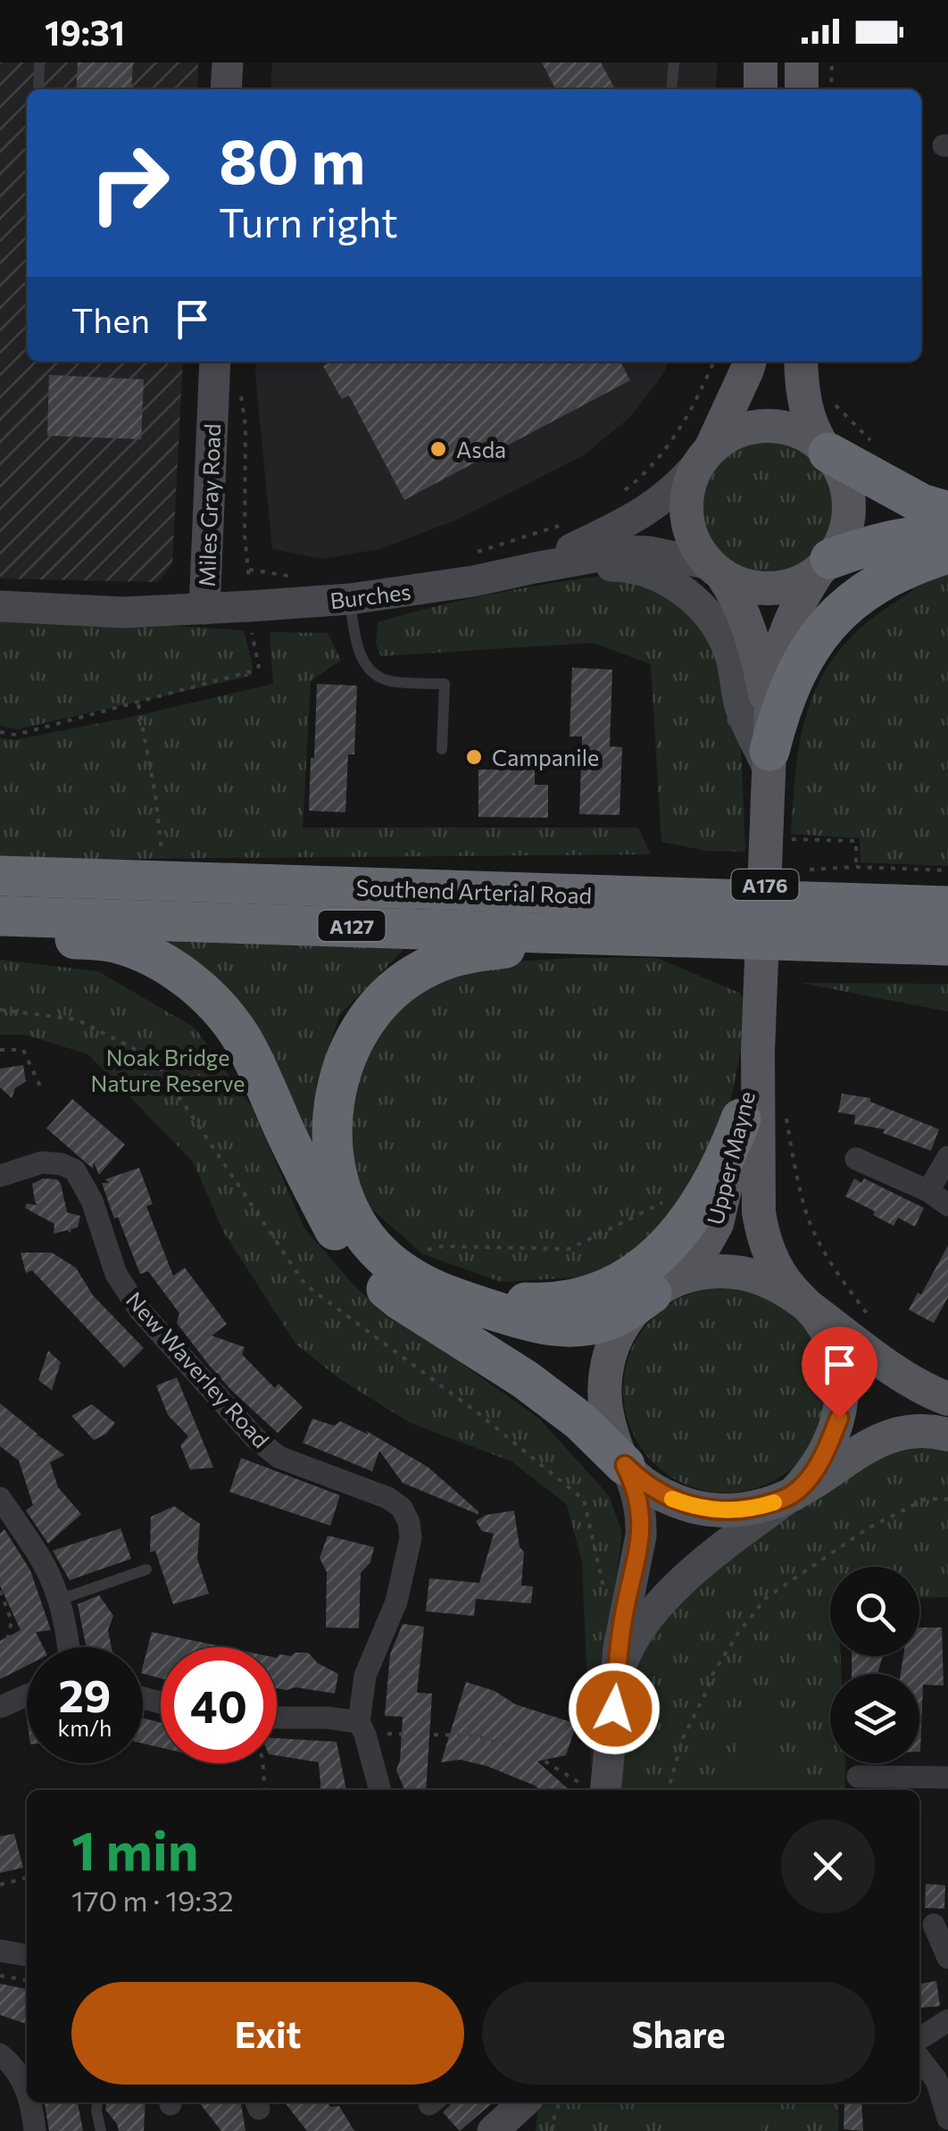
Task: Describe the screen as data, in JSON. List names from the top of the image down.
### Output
{
  "streets": {
    "highway": ["Southend Arterial Road", "A127"],
    "main road": ["A176", "Upper Mayne"],
    "street": ["Miles Gray Road", "Burches", "New Waverley Road"]
  },
  "crossings": [
    ["Miles Gray Road", "Burches"],
    ["Burches", "Upper Mayne"],
    ["A176", "A127"],
    ["A176", "Upper Mayne"],
    ["Southend Arterial Road", "A127"],
    ["A127", "Upper Mayne"]
  ],
  "parks": ["Noak Bridge Nature Reserve"],
  "places": ["Asda", "Campanile"],
  "page": {
    "status": "19:31",
    "turn": ["80 m", "Turn right"],
    "then": "Then",
    "speed": "29 km/h",
    "limit": "40",
    "heading": ["1 min", "170 m · 19:32"],
    "buttons": ["Exit", "Share"]
  }
}
